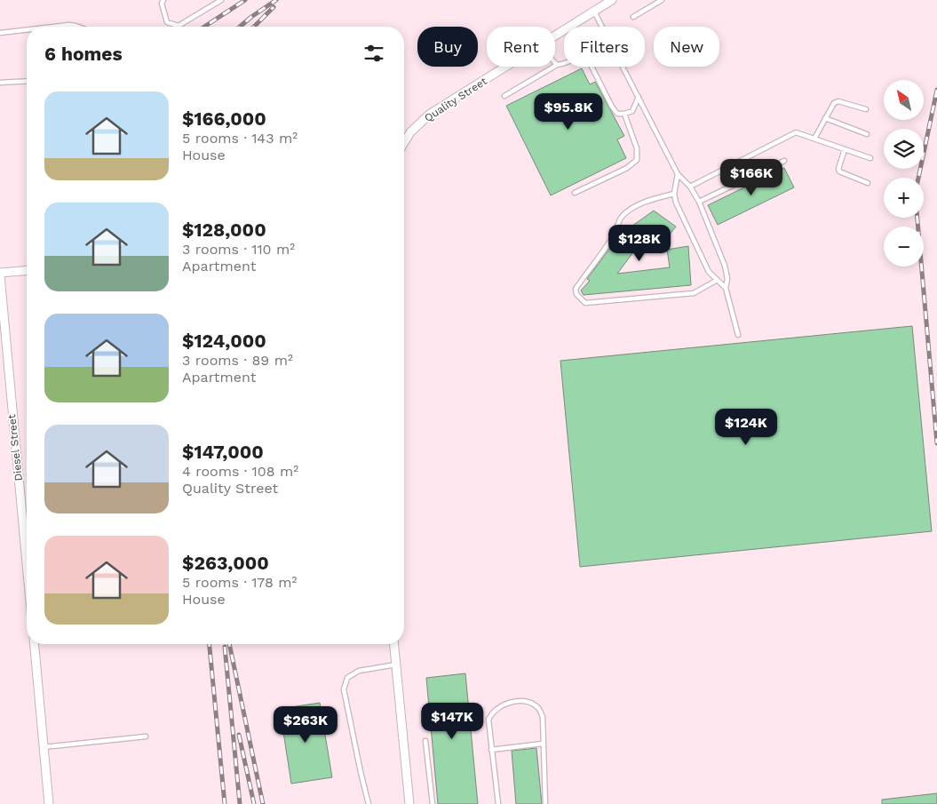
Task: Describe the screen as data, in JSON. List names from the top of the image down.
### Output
{
  "streets": {
    "street": ["Quality Street", "Diesel Street"]
  },
  "north": "top left",
  "page": {
    "chip": [
      "Buy",
      "Rent",
      "Filters",
      "New"
    ],
    "heading": "6 homes",
    "map_buttons": ["+", "−"],
    "list": [
      {
        "name": "$166,000",
        "note": "5 rooms · 143 m² · House"
      },
      {
        "name": "$128,000",
        "note": "3 rooms · 110 m² · Apartment"
      },
      {
        "name": "$124,000",
        "note": "3 rooms · 89 m² · Apartment"
      },
      {
        "name": "$147,000",
        "note": "4 rooms · 108 m² · Quality Street"
      },
      {
        "name": "$263,000",
        "note": "5 rooms · 178 m² · House"
      }
    ],
    "price": [
      "$95.8K",
      "$166K",
      "$128K",
      "$124K",
      "$147K",
      "$263K"
    ]
  }
}
